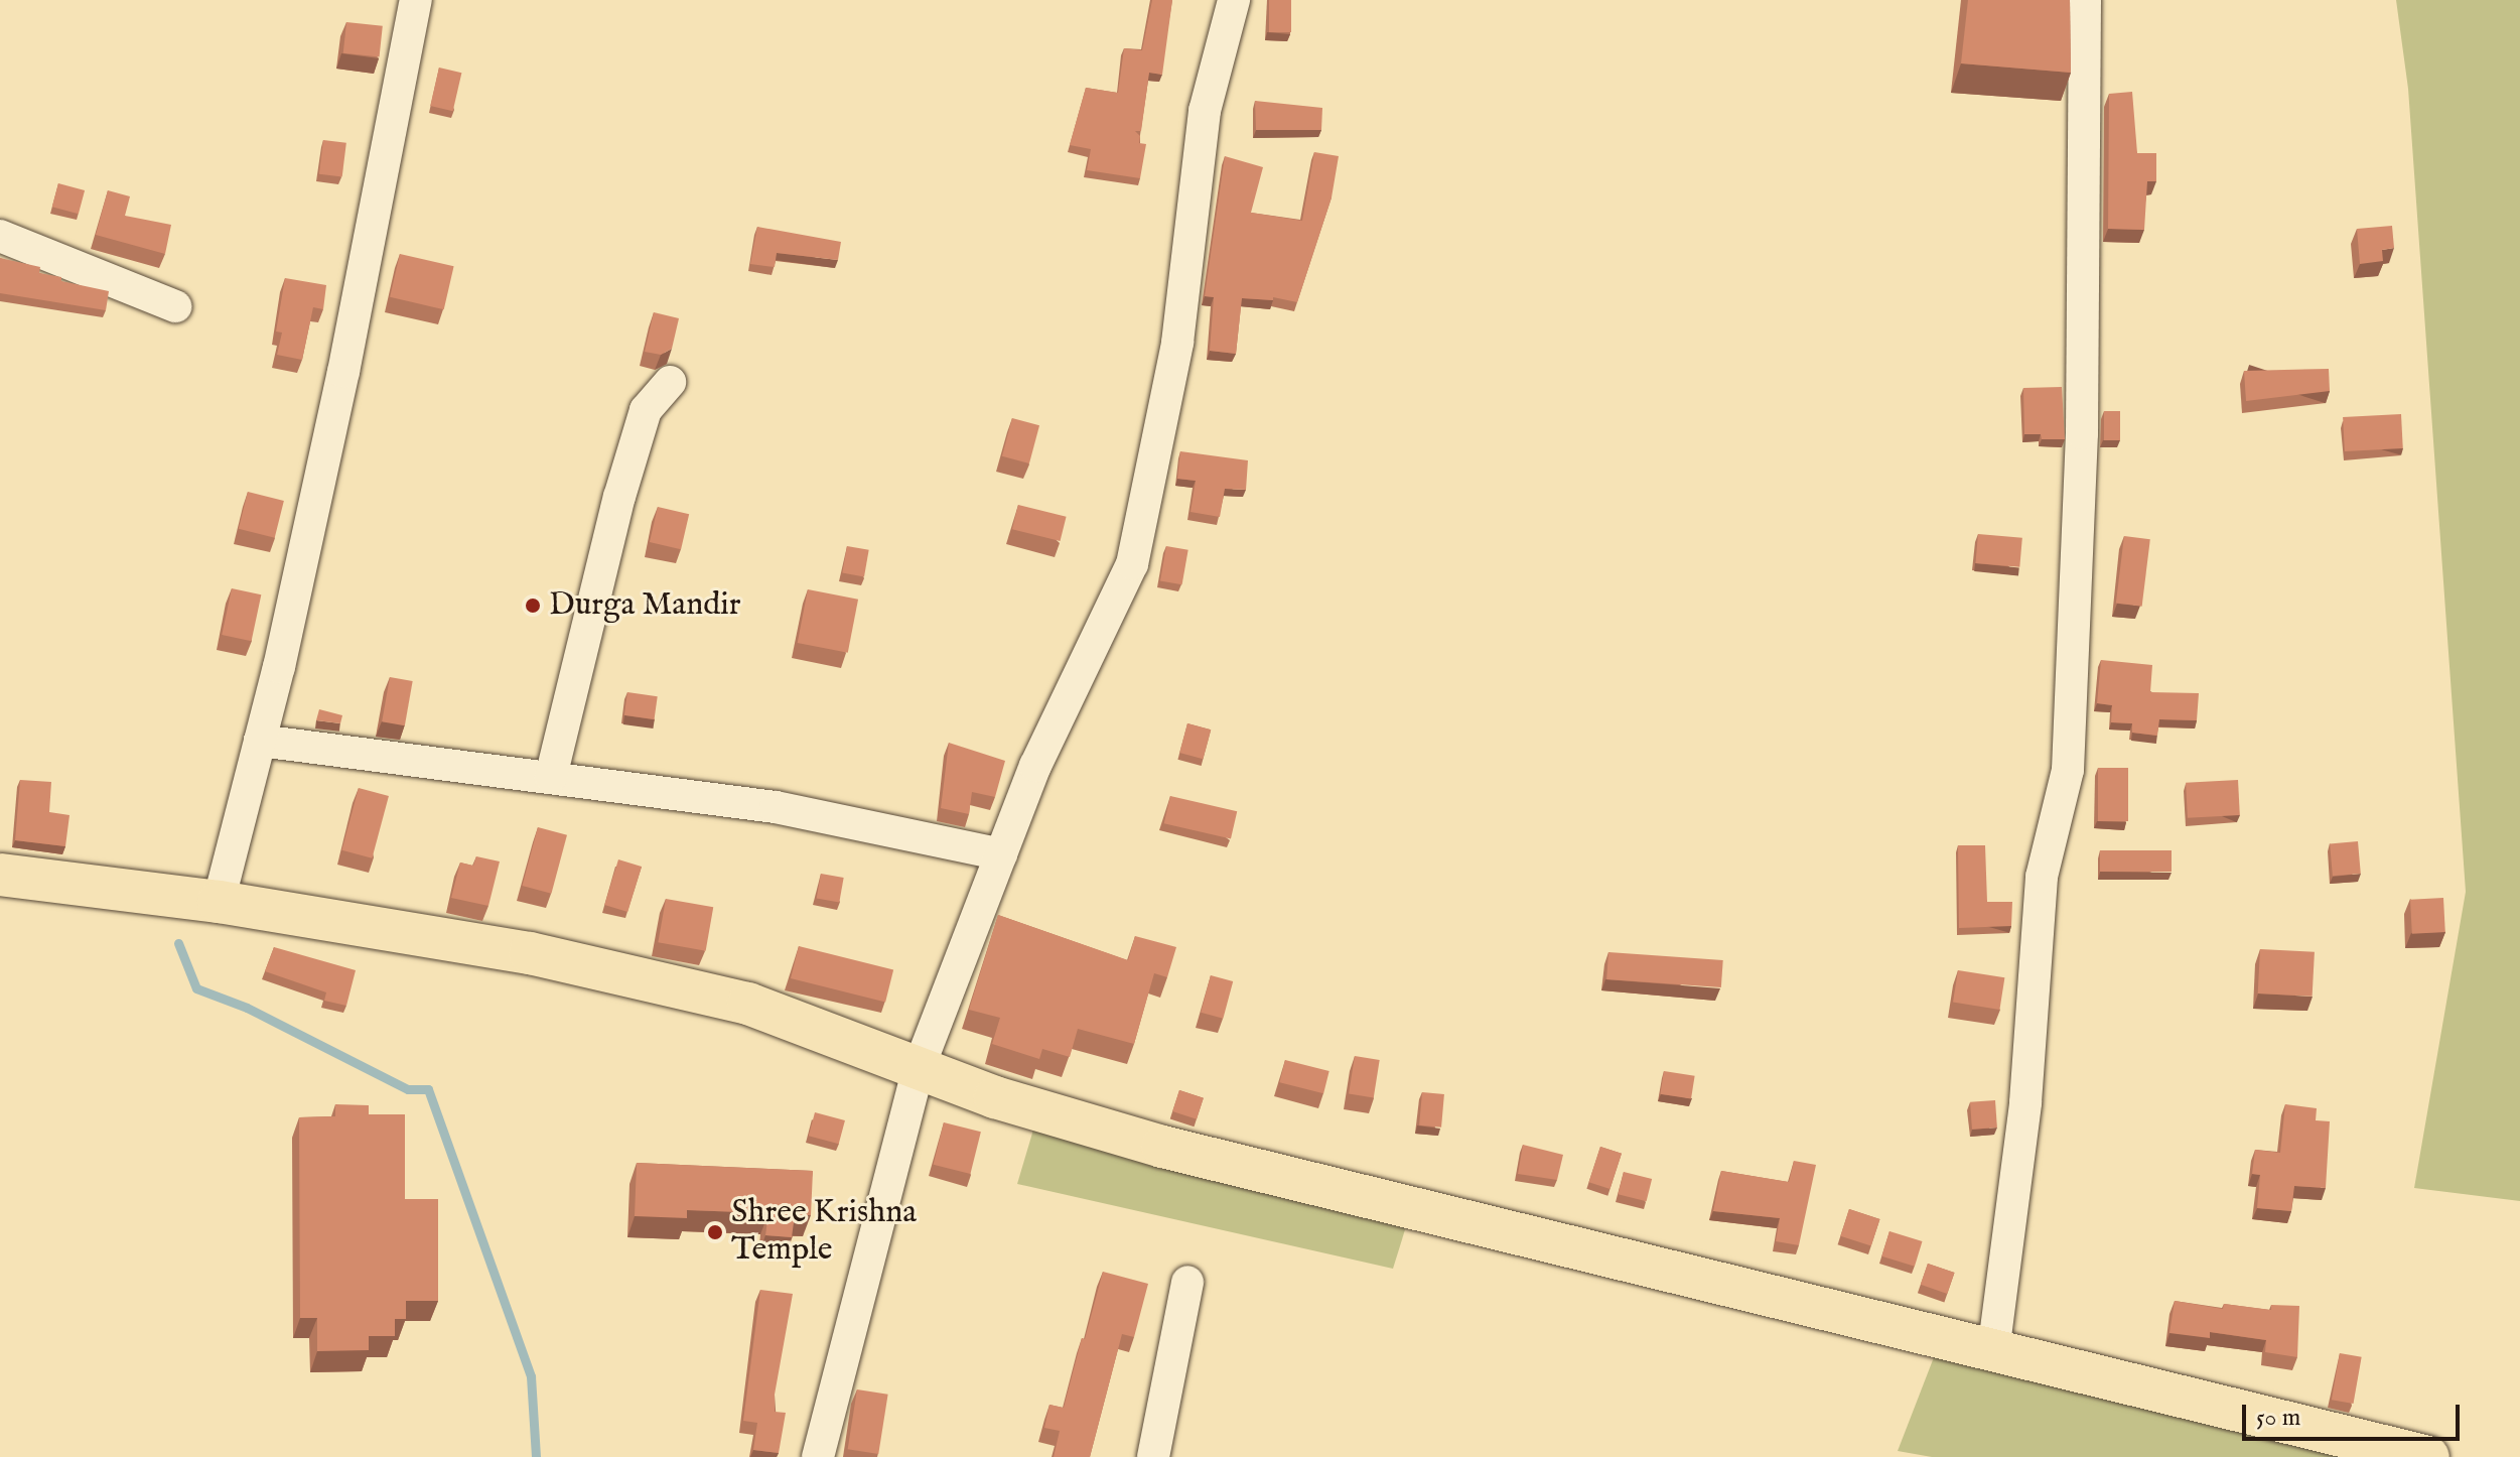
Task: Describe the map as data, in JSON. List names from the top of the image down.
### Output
{
  "places": ["Durga Mandir", "Shree Krishna Temple"],
  "scale_bar": "50 m"
}
